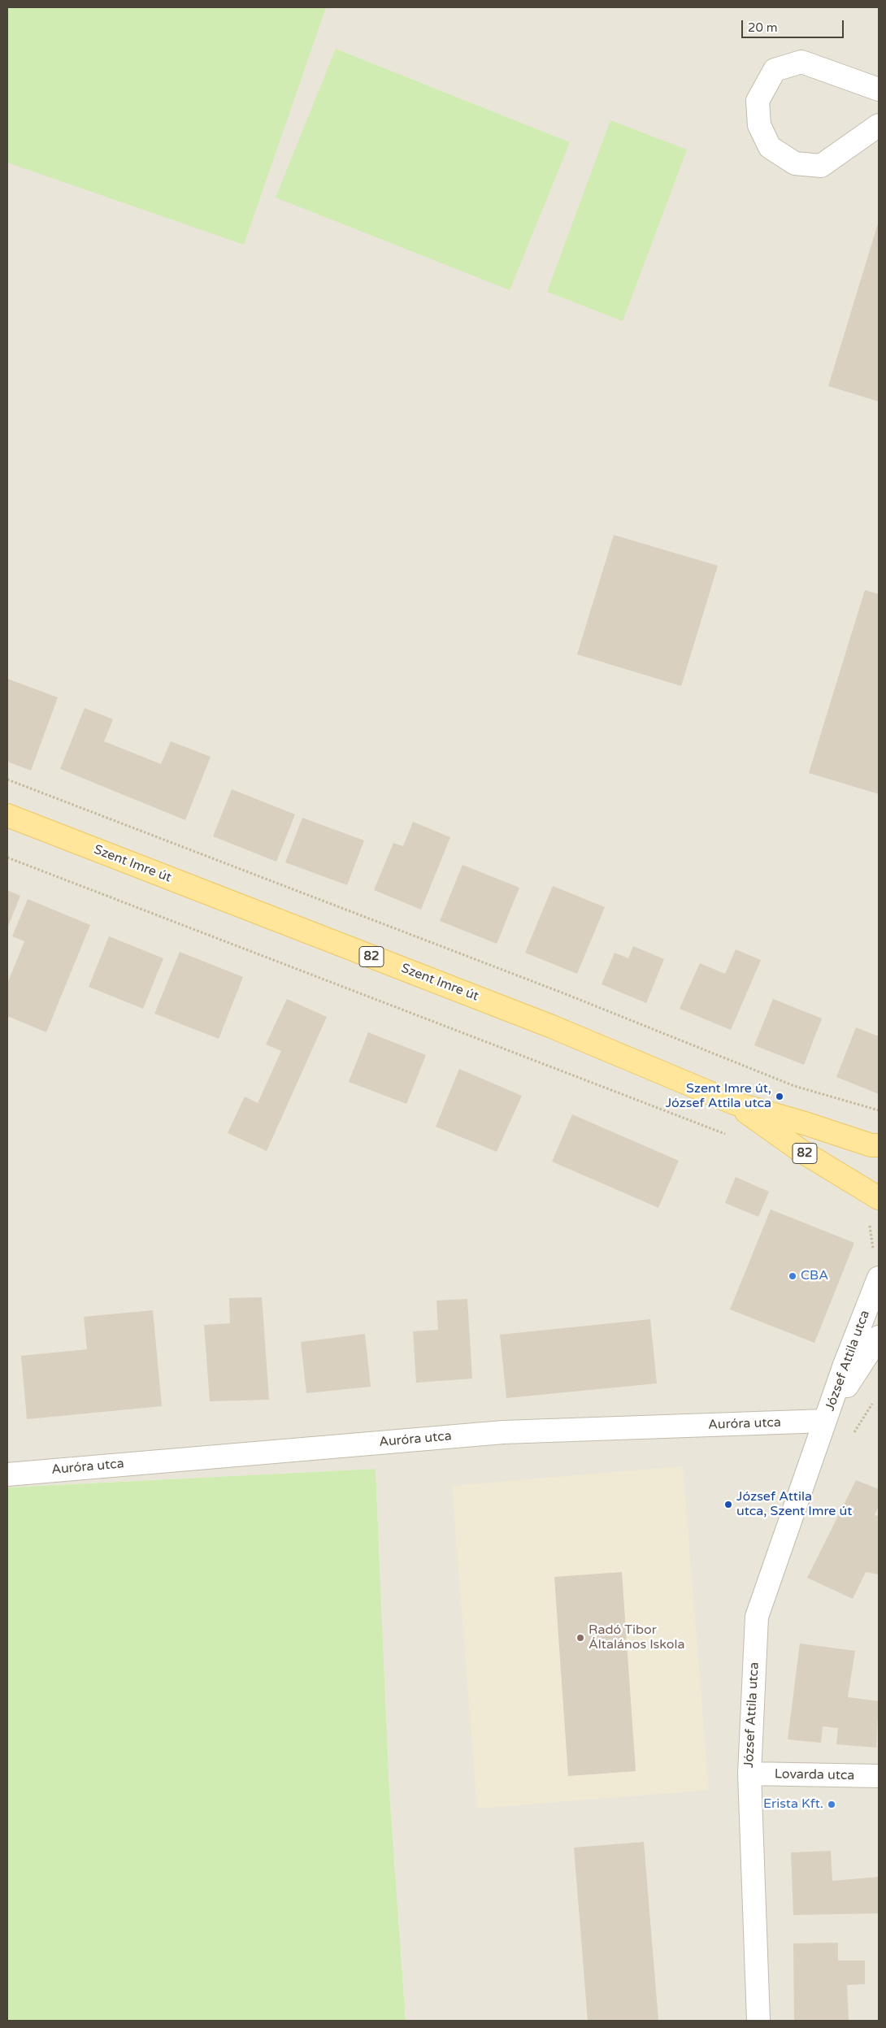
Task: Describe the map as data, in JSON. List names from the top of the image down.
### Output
{
  "streets": {
    "main road": ["Szent Imre út", "82"],
    "street": ["József Attila utca", "Auróra utca", "Lovarda utca"]
  },
  "crossings": [
    ["József Attila utca", "Auróra utca"],
    ["József Attila utca", "Lovarda utca"]
  ],
  "places": [
    "Szent Imre út, József Attila utca",
    "CBA",
    "József Attila utca, Szent Imre út",
    "Radó Tibor Általános Iskola",
    "Erista Kft."
  ],
  "scale_bar": "20 m"
}
